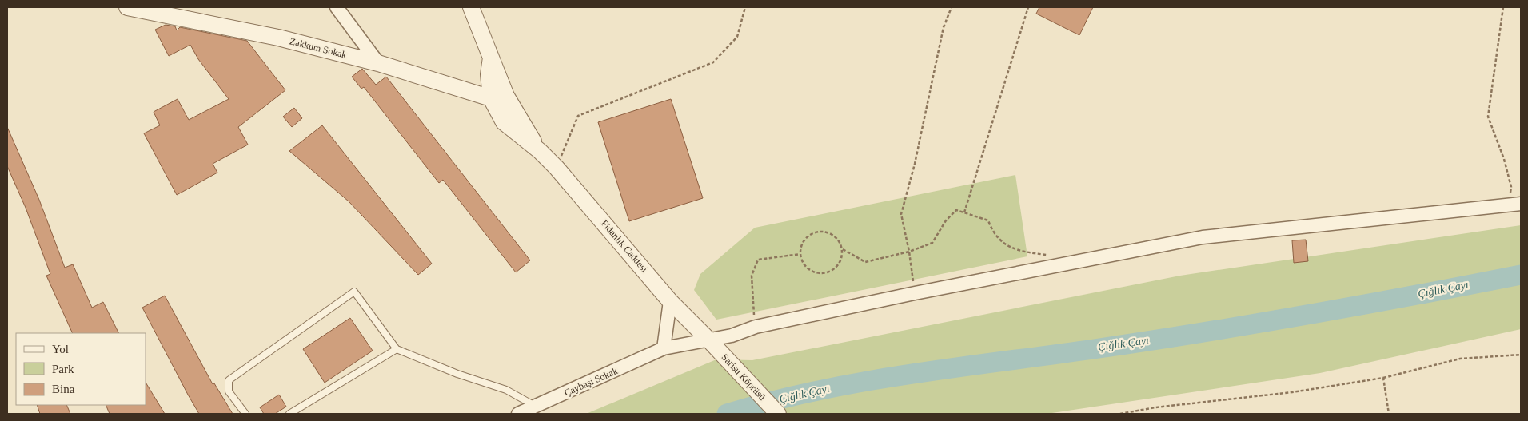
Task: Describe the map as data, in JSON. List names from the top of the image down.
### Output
{
  "streets": {
    "street": [
      "Zakkum Sokak",
      "Fidanlık Caddesi",
      "Sarisu Kōprüsü",
      "Çaybaşi Sokak"
    ]
  },
  "crossings": [
    ["Zakkum Sokak", "Fidanlık Caddesi"],
    ["Fidanlık Caddesi", "Sarisu Kōprüsü"],
    ["Fidanlık Caddesi", "Çaybaşi Sokak"],
    ["Sarisu Kōprüsü", "Çaybaşi Sokak"]
  ],
  "water": ["Çığlık Çayı"],
  "legend": ["Yol", "Park", "Bina"]
}
